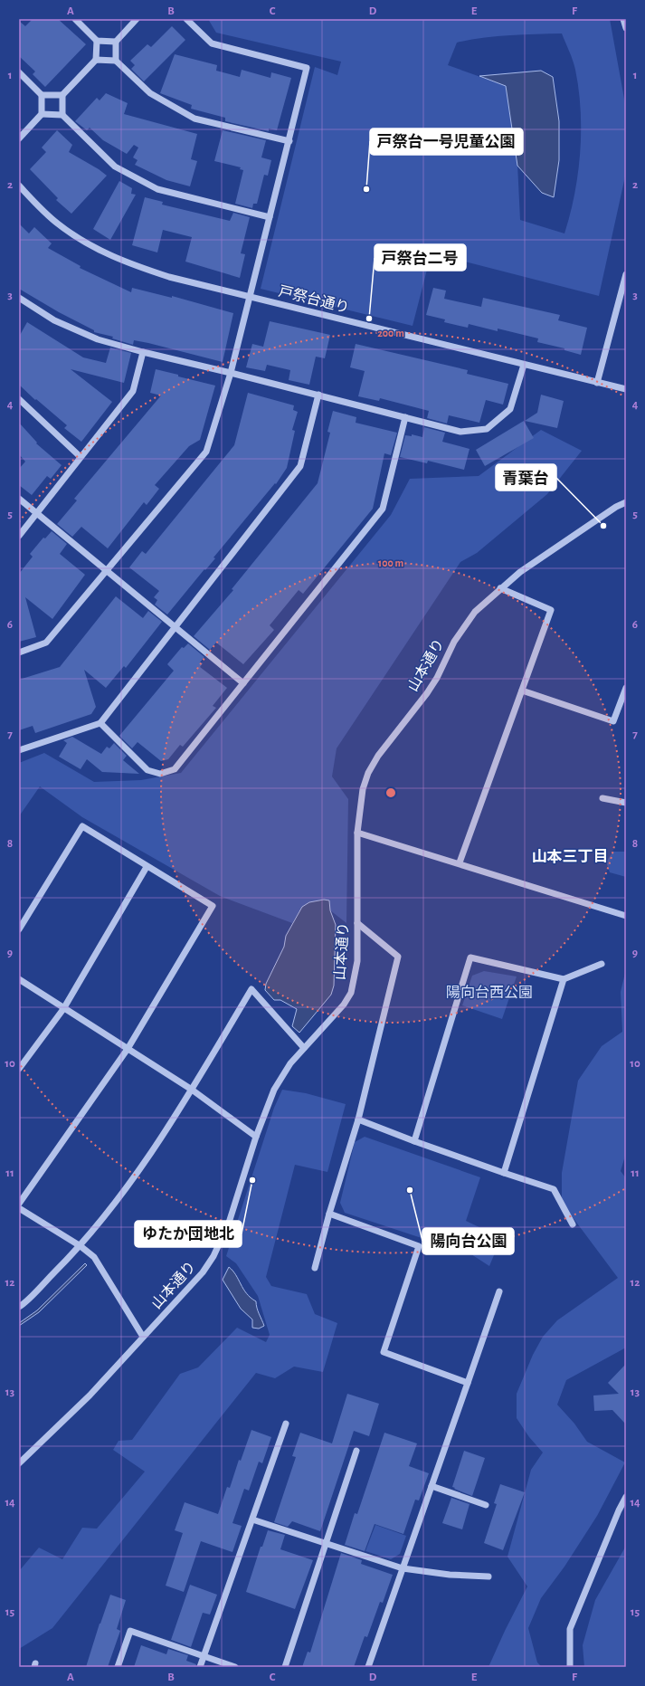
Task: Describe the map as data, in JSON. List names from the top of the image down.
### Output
{
  "streets": {
    "street": ["戸祭台通り", "山本通り"]
  },
  "districts": ["山本三丁目"],
  "parks": ["陽向台西公園"],
  "places": [
    "戸祭台一号児童公園",
    "戸祭台二号",
    "青葉台",
    "ゆたか団地北",
    "陽向台公園"
  ],
  "grid": {
    "columns": [
      "A",
      "B",
      "C",
      "D",
      "E",
      "F"
    ],
    "rows": [
      "1",
      "2",
      "3",
      "4",
      "5",
      "6",
      "7",
      "8",
      "9",
      "10",
      "11",
      "12",
      "13",
      "14",
      "15"
    ]
  },
  "rings": ["200 m", "100 m"]
}
